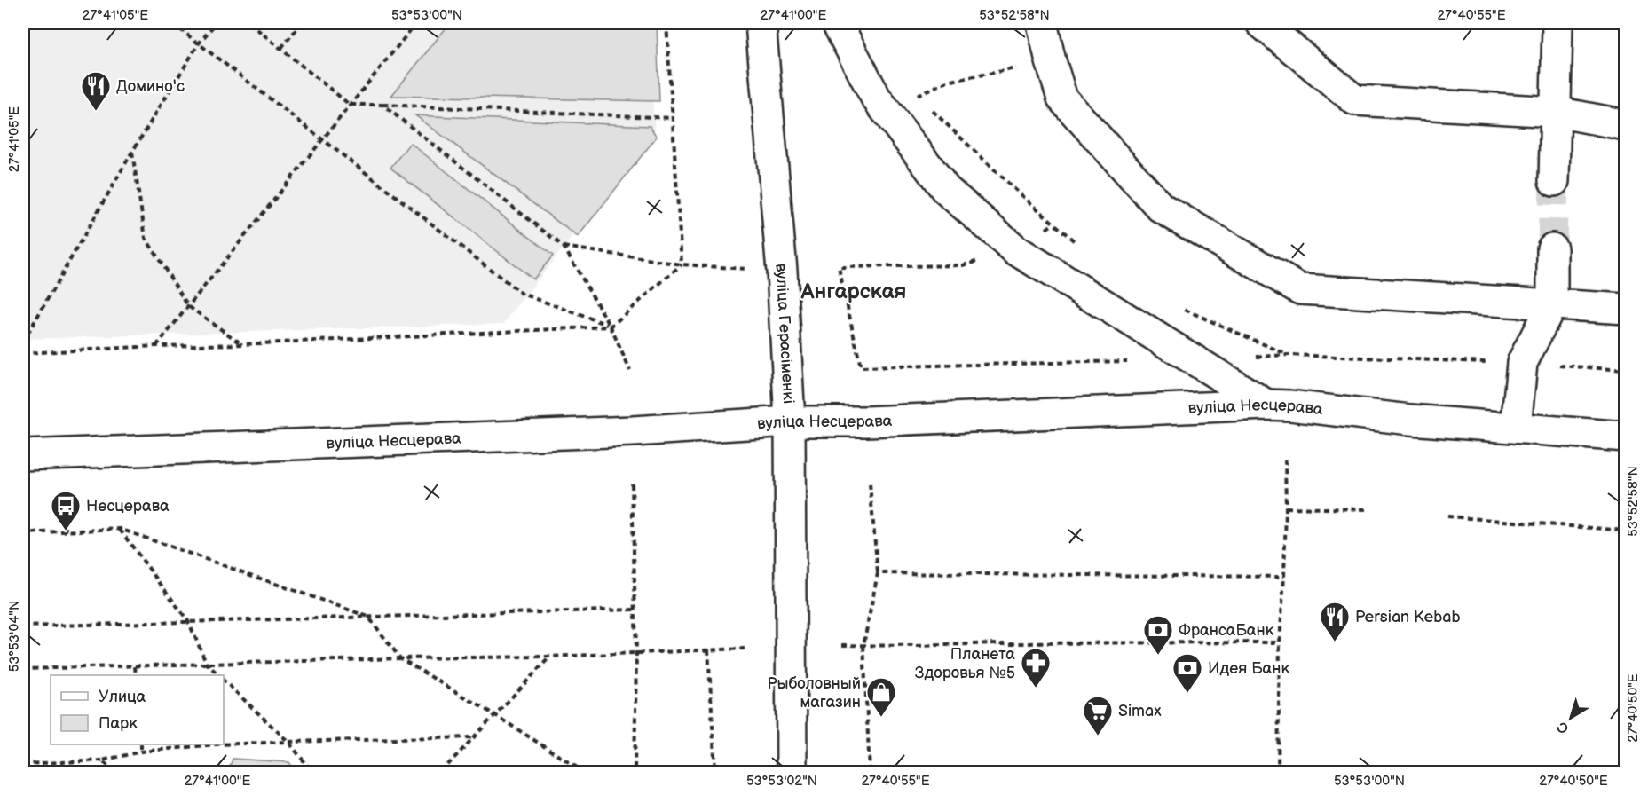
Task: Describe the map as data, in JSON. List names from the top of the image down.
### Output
{
  "streets": {
    "main road": ["вуліца Герасіменкі", "вуліца Несцерава"]
  },
  "crossings": [
    ["вуліца Герасіменкі", "вуліца Несцерава"]
  ],
  "districts": ["Ангарская"],
  "places": {
    "restaurant": ["Домино'c", "Persian Kebab"],
    "bus stop": ["Несцерава"],
    "bank": ["ФрансаБанк", "Идея Банк"],
    "pharmacy": ["Планета Здоровья №5"],
    "shop": ["Рыболовный магазин"],
    "supermarket": ["Simax"]
  },
  "legend": ["Улица", "Парк"],
  "north": "bottom left",
  "coordinates": [
    "27°41'05\"E",
    "53°53'00\"N",
    "27°41'00\"E",
    "53°52'58\"N",
    "27°40'55\"E",
    "53°53'04\"N",
    "27°40'50\"E",
    "53°53'02\"N"
  ]
}
